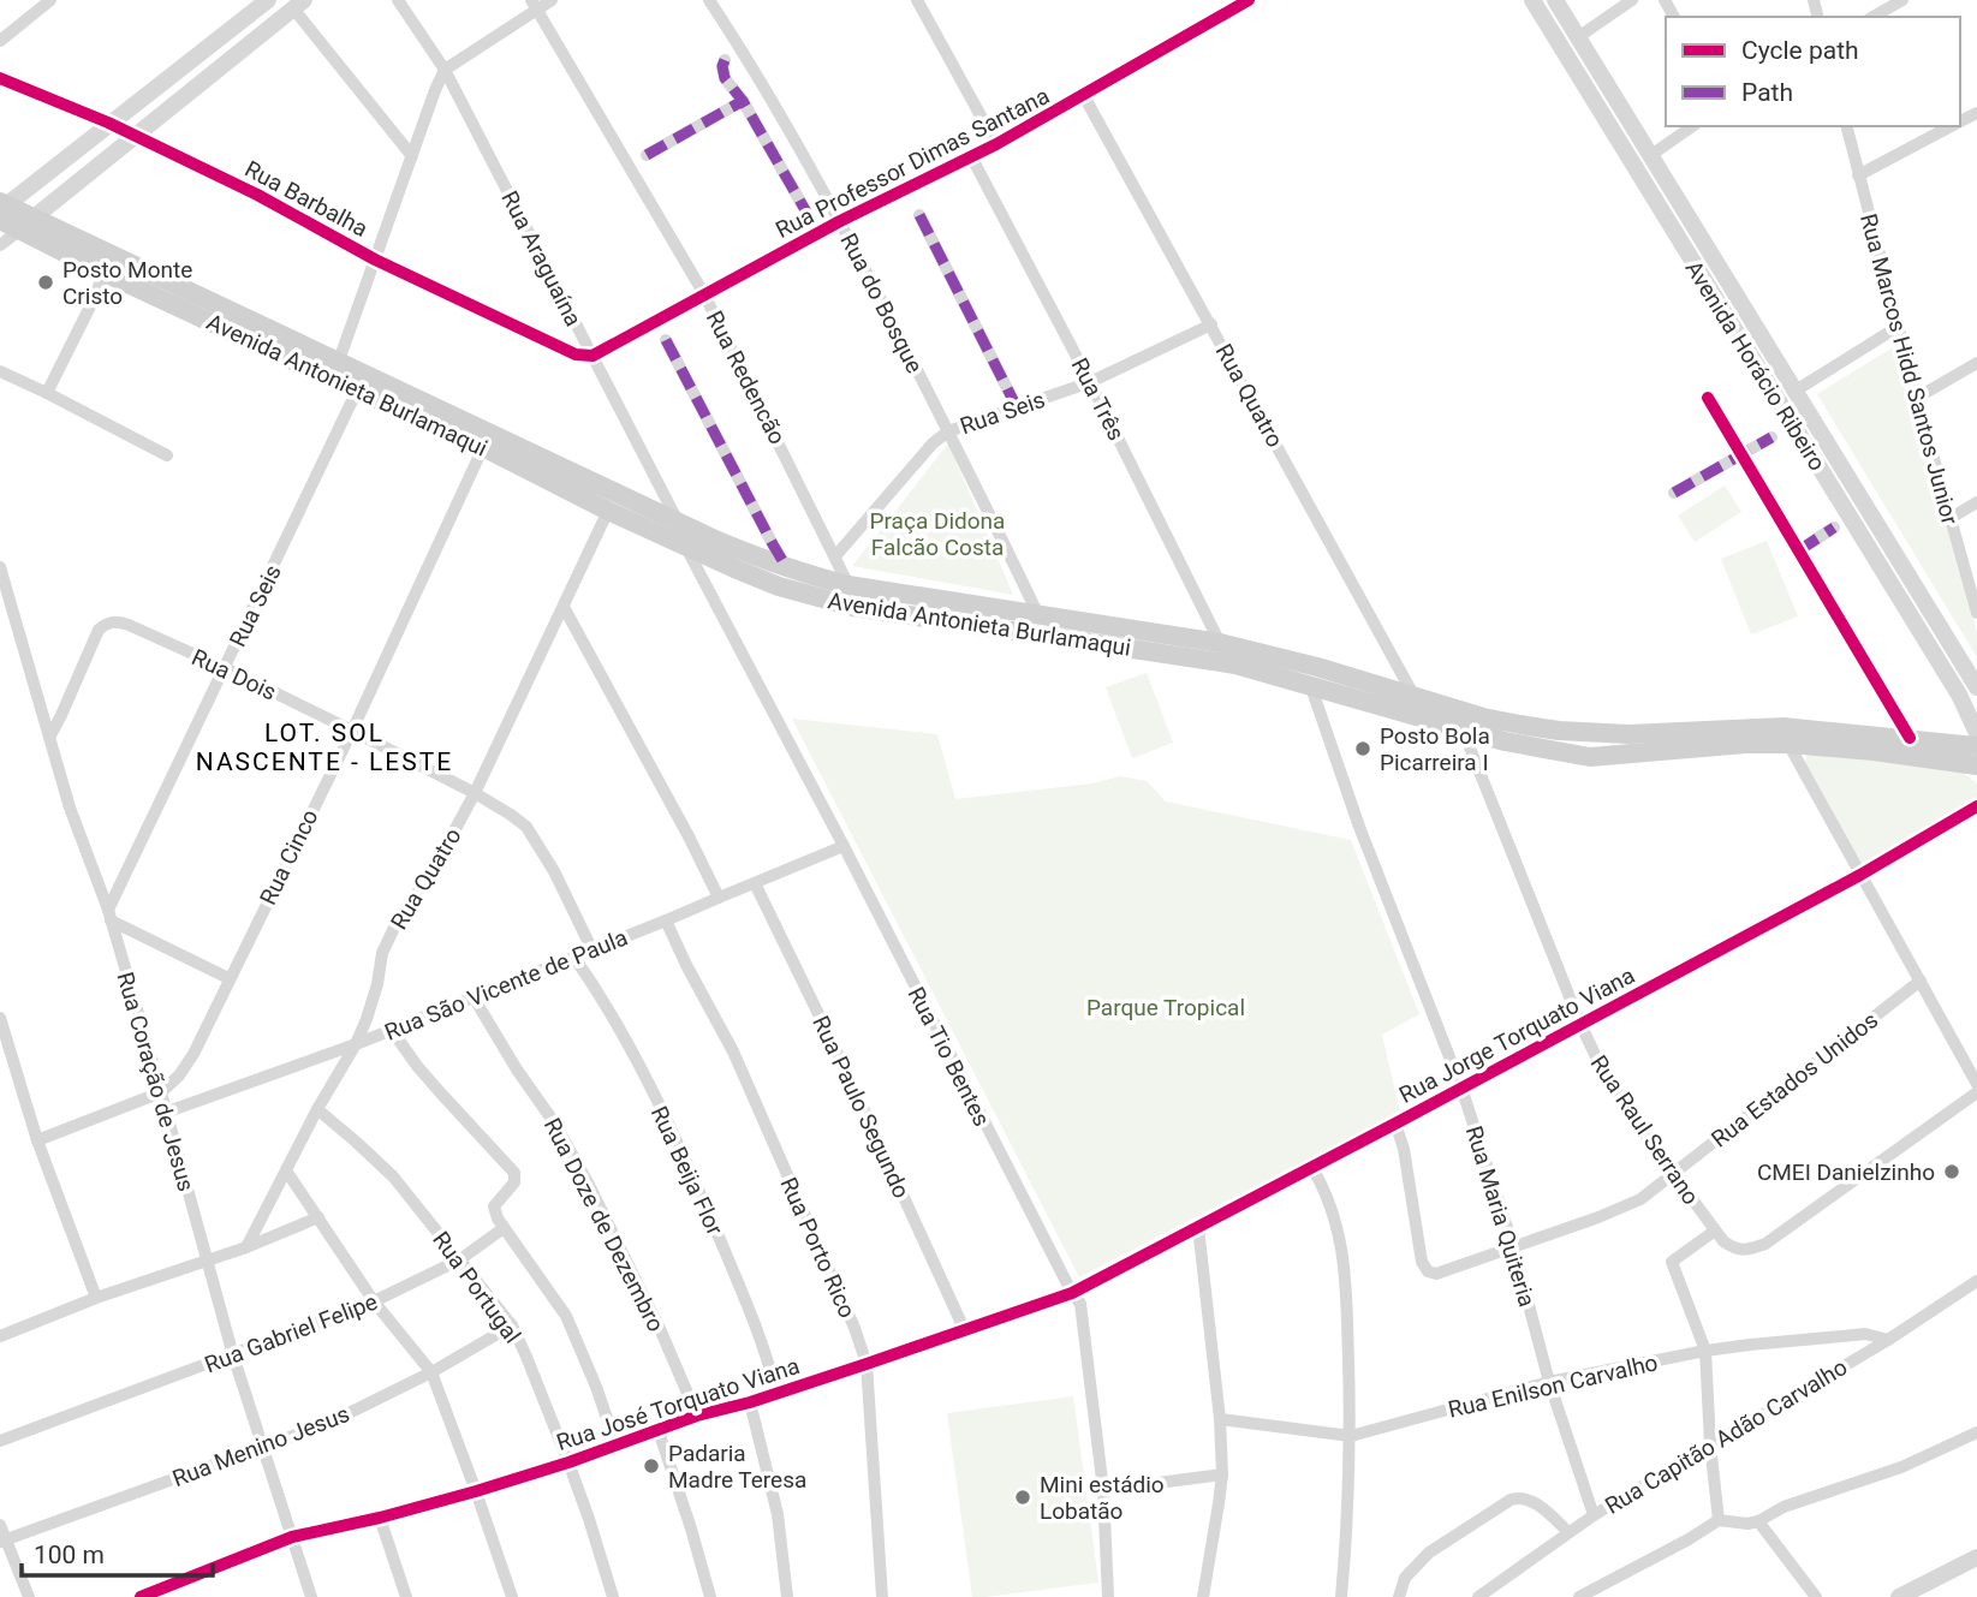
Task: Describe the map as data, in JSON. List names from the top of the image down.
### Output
{
  "streets": {
    "main road": ["Avenida Antonieta Burlamaqui"],
    "street": [
      "Rua Professor Dimas Santana",
      "Rua Barbalha",
      "Rua Araguaína",
      "Rua do Bosque",
      "Avenida Horácio Ribeiro",
      "Rua Marcos Hidd Santos Junior",
      "Rua Redencão",
      "Rua Quatro",
      "Rua Três",
      "Rua Seis",
      "Rua Dois",
      "Rua Cinco",
      "Rua São Vicente de Paula",
      "Rua Jorge Torquato Viana",
      "Rua Tio Bentes",
      "Rua Estados Unidos",
      "Rua Coração de Jesus",
      "Rua Paulo Segundo",
      "Rua Raul Serrano",
      "Rua Beija Flor",
      "Rua Maria Quiteria",
      "Rua Doze de Dezembro",
      "Rua Porto Rico",
      "Rua Portugal",
      "Rua Gabriel Felipe",
      "Rua Enilson Carvalho",
      "Rua José Torquato Viana",
      "Rua Capitão Adão Carvalho",
      "Rua Menino Jesus"
    ]
  },
  "crossings": [
    ["Rua Professor Dimas Santana", "Rua Barbalha"],
    ["Rua Professor Dimas Santana", "Rua Araguaína"],
    ["Rua Professor Dimas Santana", "Rua do Bosque"],
    ["Rua Professor Dimas Santana", "Rua Redencão"],
    ["Rua Professor Dimas Santana", "Rua Quatro"],
    ["Rua Professor Dimas Santana", "Rua Três"],
    ["Rua Barbalha", "Rua Araguaína"],
    ["Rua Araguaína", "Avenida Antonieta Burlamaqui"],
    ["Rua do Bosque", "Avenida Antonieta Burlamaqui"],
    ["Rua do Bosque", "Rua Seis"],
    ["Rua Redencão", "Avenida Antonieta Burlamaqui"],
    ["Rua Redencão", "Rua Seis"],
    ["Avenida Antonieta Burlamaqui", "Rua Quatro"],
    ["Avenida Antonieta Burlamaqui", "Rua Três"],
    ["Avenida Antonieta Burlamaqui", "Rua Seis"],
    ["Avenida Antonieta Burlamaqui", "Rua Cinco"],
    ["Avenida Antonieta Burlamaqui", "Rua Tio Bentes"],
    ["Avenida Antonieta Burlamaqui", "Rua Raul Serrano"],
    ["Avenida Antonieta Burlamaqui", "Rua Maria Quiteria"],
    ["Rua Quatro", "Rua Seis"],
    ["Rua Quatro", "Rua Dois"],
    ["Rua Quatro", "Rua São Vicente de Paula"],
    ["Rua Quatro", "Rua Portugal"],
    ["Rua Três", "Rua Seis"],
    ["Rua Seis", "Rua Dois"],
    ["Rua Seis", "Rua Coração de Jesus"],
    ["Rua Dois", "Rua Cinco"],
    ["Rua Dois", "Rua São Vicente de Paula"],
    ["Rua Dois", "Rua Coração de Jesus"],
    ["Rua Cinco", "Rua Coração de Jesus"],
    ["Rua São Vicente de Paula", "Rua Tio Bentes"],
    ["Rua São Vicente de Paula", "Rua Coração de Jesus"],
    ["Rua São Vicente de Paula", "Rua Paulo Segundo"],
    ["Rua São Vicente de Paula", "Rua Beija Flor"],
    ["Rua São Vicente de Paula", "Rua Doze de Dezembro"],
    ["Rua São Vicente de Paula", "Rua Porto Rico"],
    ["Rua Jorge Torquato Viana", "Rua Tio Bentes"],
    ["Rua Jorge Torquato Viana", "Rua Estados Unidos"],
    ["Rua Jorge Torquato Viana", "Rua Raul Serrano"],
    ["Rua Jorge Torquato Viana", "Rua Maria Quiteria"],
    ["Rua Jorge Torquato Viana", "Rua José Torquato Viana"],
    ["Rua Tio Bentes", "Rua José Torquato Viana"],
    ["Rua Estados Unidos", "Rua Raul Serrano"],
    ["Rua Estados Unidos", "Rua Maria Quiteria"],
    ["Rua Coração de Jesus", "Rua Gabriel Felipe"],
    ["Rua Coração de Jesus", "Rua José Torquato Viana"],
    ["Rua Coração de Jesus", "Rua Menino Jesus"],
    ["Rua Paulo Segundo", "Rua José Torquato Viana"],
    ["Rua Beija Flor", "Rua José Torquato Viana"],
    ["Rua Maria Quiteria", "Rua Enilson Carvalho"],
    ["Rua Maria Quiteria", "Rua Capitão Adão Carvalho"],
    ["Rua Doze de Dezembro", "Rua José Torquato Viana"],
    ["Rua Porto Rico", "Rua José Torquato Viana"],
    ["Rua Portugal", "Rua Gabriel Felipe"],
    ["Rua Portugal", "Rua José Torquato Viana"],
    ["Rua Portugal", "Rua Menino Jesus"],
    ["Rua Enilson Carvalho", "Rua Capitão Adão Carvalho"]
  ],
  "districts": ["LOT. SOL NASCENTE - LESTE"],
  "parks": ["Praça Didona Falcão Costa", "Parque Tropical"],
  "places": [
    "Posto Monte Cristo",
    "Posto Bola Picarreira I",
    "CMEI Danielzinho",
    "Padaria Madre Teresa",
    "Mini estádio Lobatão"
  ],
  "legend": ["Cycle path", "Path"],
  "scale_bar": "100 m"
}
